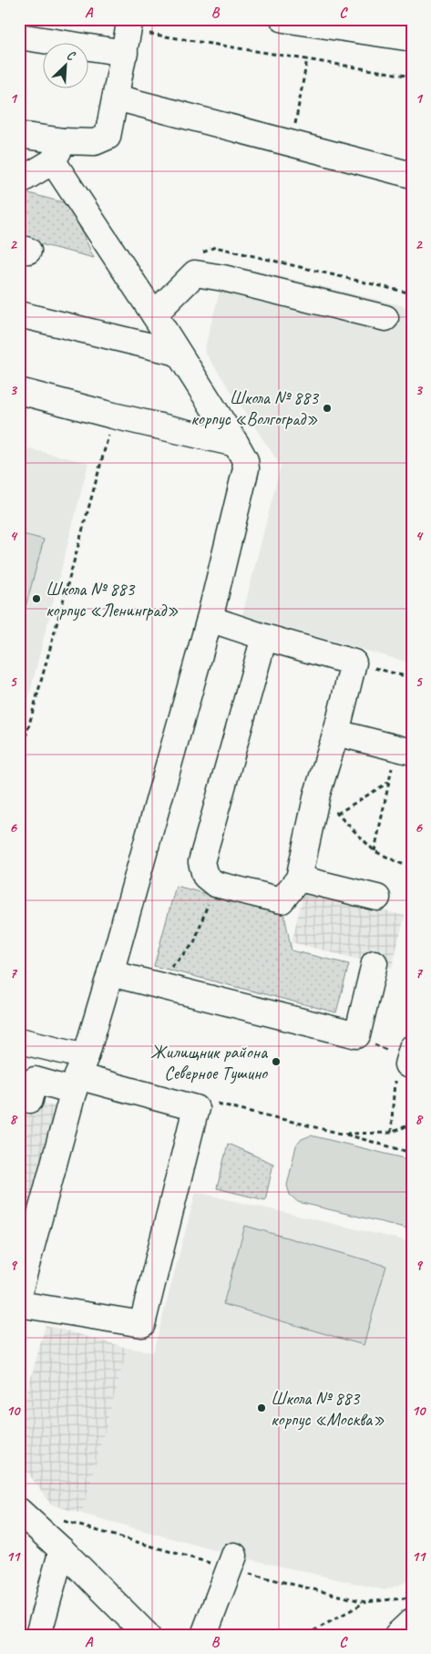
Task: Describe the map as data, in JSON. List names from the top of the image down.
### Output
{
  "places": [
    "Школа № 883 корпус «Волгоград»",
    "Школа № 883 корпус «Ленинград»",
    "Жилищник района Северное Тушино",
    "Школа № 883 корпус «Москва»"
  ],
  "north": "top right",
  "grid": {
    "columns": ["A", "B", "C"],
    "rows": [
      "1",
      "2",
      "3",
      "4",
      "5",
      "6",
      "7",
      "8",
      "9",
      "10",
      "11"
    ]
  }
}
